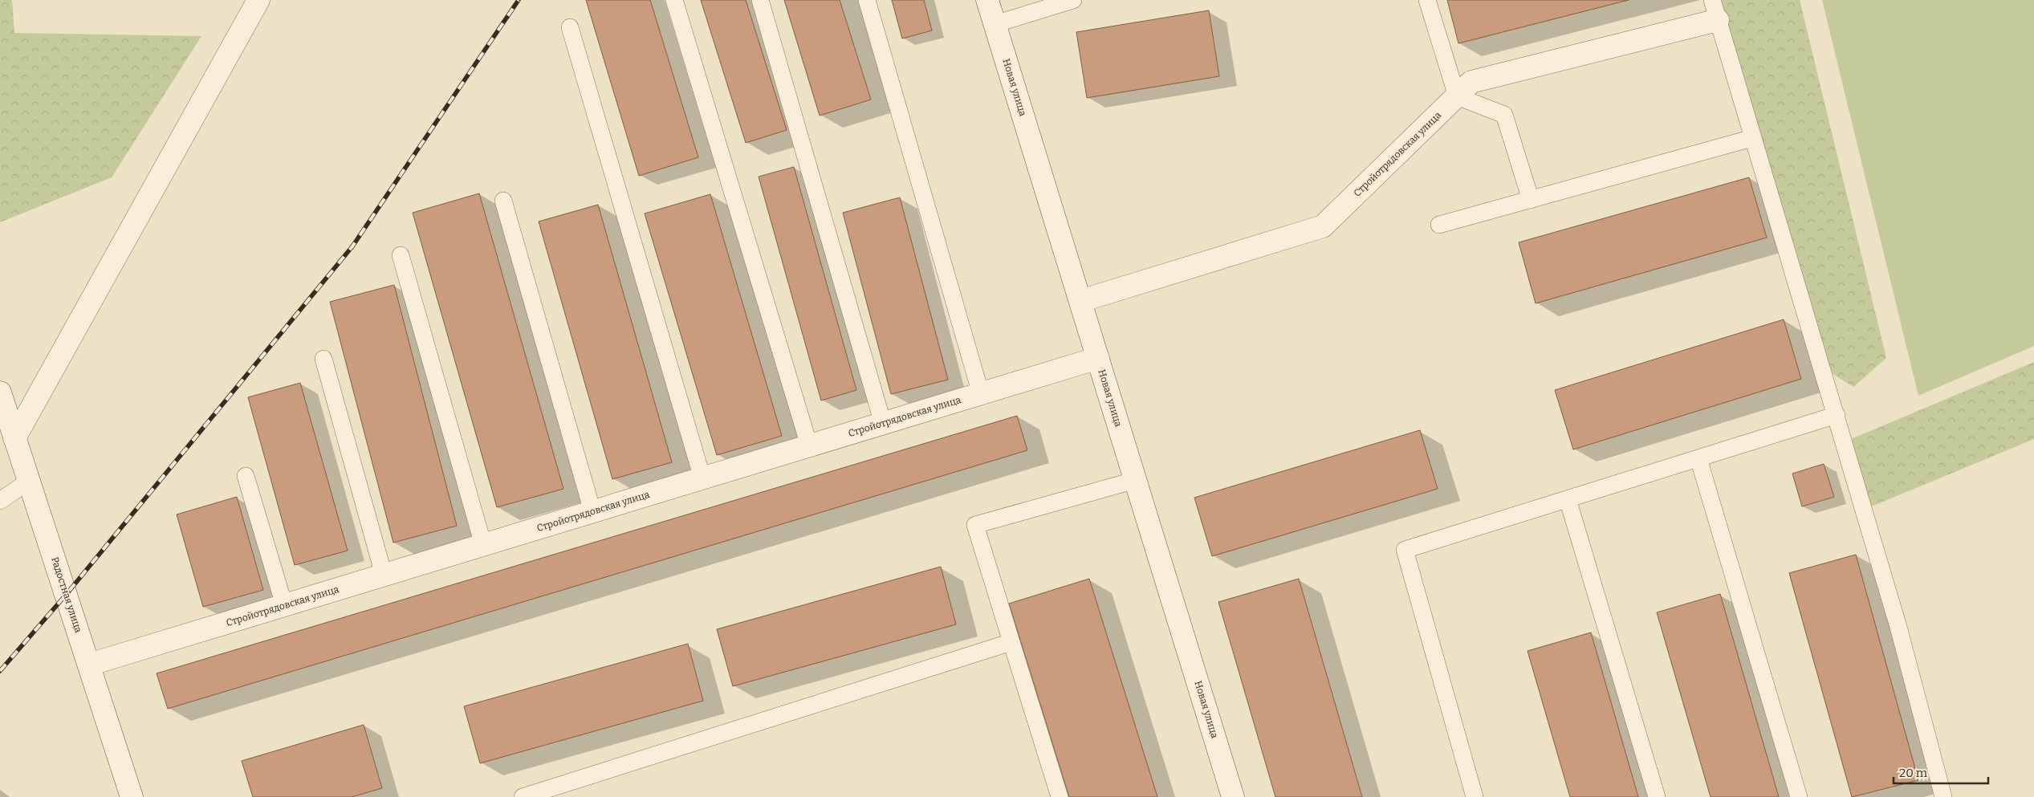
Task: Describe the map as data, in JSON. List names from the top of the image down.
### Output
{
  "streets": {
    "street": ["Новая улица", "Стройотрядовская улица", "Радостная улица"]
  },
  "crossings": [
    ["Новая улица", "Стройотрядовская улица"],
    ["Стройотрядовская улица", "Радостная улица"]
  ],
  "scale_bar": "20 m"
}
